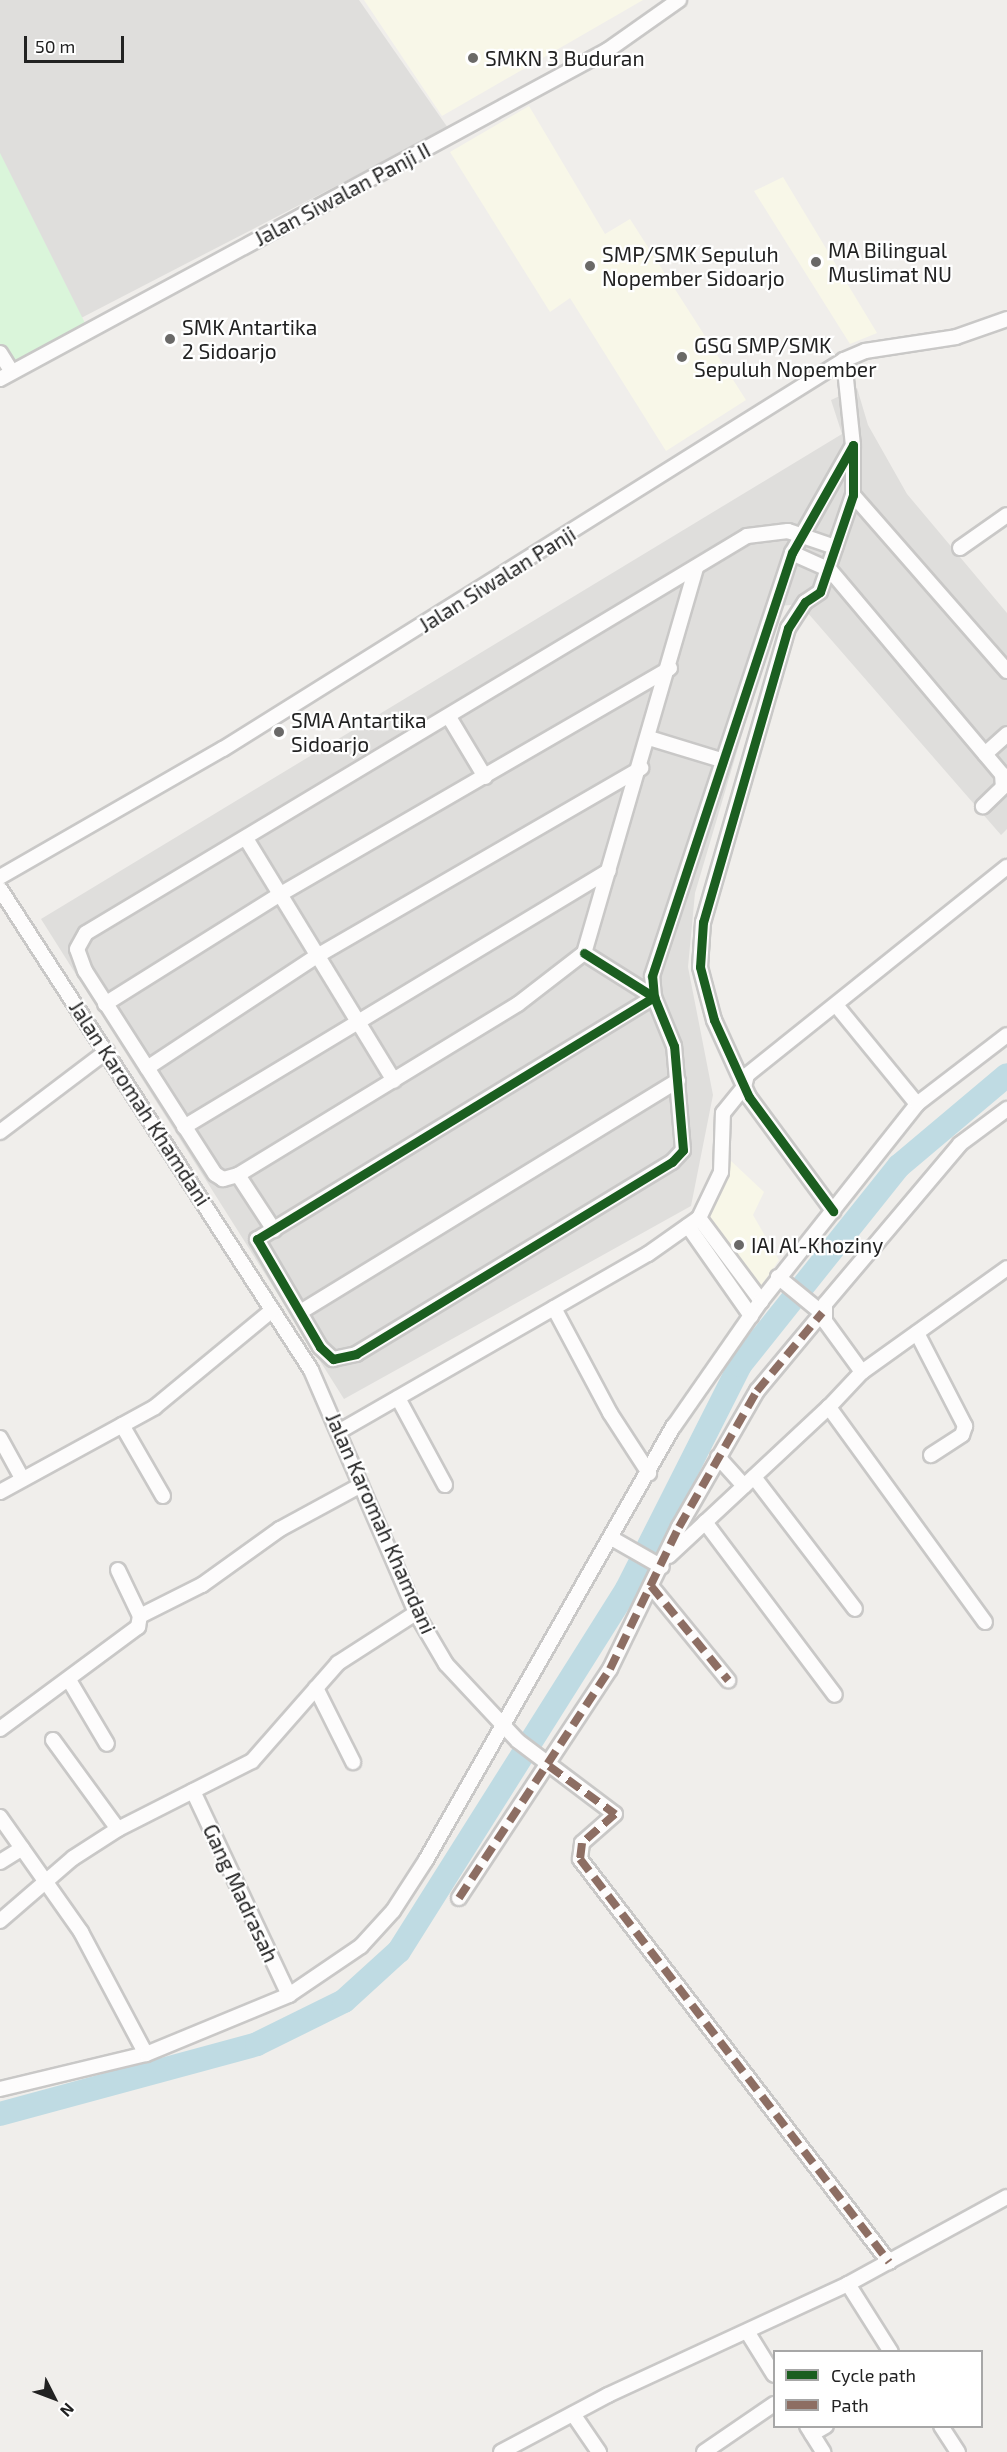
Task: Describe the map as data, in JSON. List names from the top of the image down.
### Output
{
  "streets": {
    "street": [
      "Jalan Siwalan Panji II",
      "Jalan Siwalan Panji",
      "Jalan Karomah Khamdani",
      "Gang Madrasah"
    ]
  },
  "places": [
    "SMKN 3 Buduran",
    "MA Bilingual Muslimat NU",
    "SMP/SMK Sepuluh Nopember Sidoarjo",
    "SMK Antartika 2 Sidoarjo",
    "GSG SMP/SMK Sepuluh Nopember",
    "SMA Antartika Sidoarjo",
    "IAI Al-Khoziny"
  ],
  "legend": ["Cycle path", "Path"],
  "scale_bar": "50 m",
  "north": "bottom right"
}
